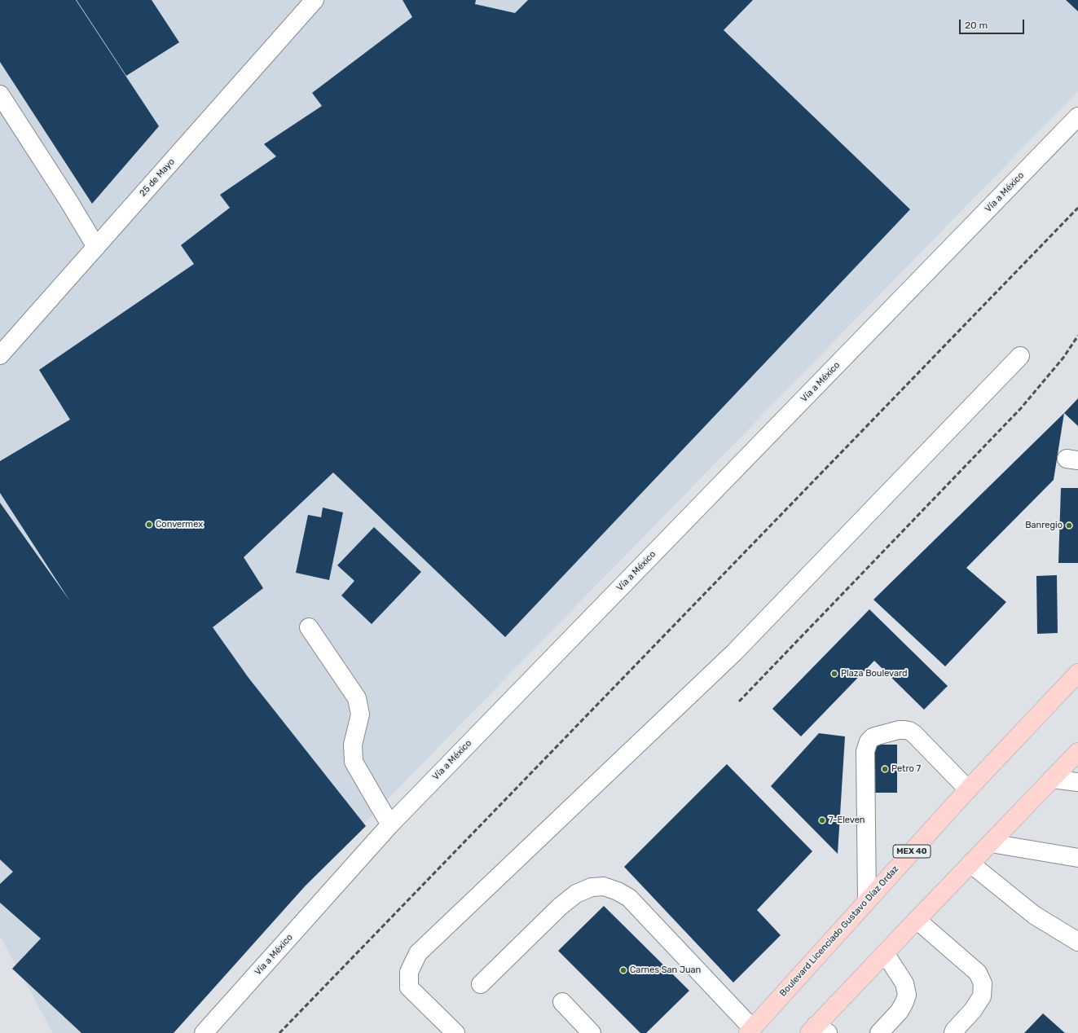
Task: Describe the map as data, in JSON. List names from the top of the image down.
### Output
{
  "streets": {
    "main road": ["MEX 40", "Boulevard Licenciado Gustavo Díaz Ordaz"],
    "street": ["25 de Mayo", "Vía a México"]
  },
  "places": [
    "Convermex",
    "Banregio",
    "Plaza Boulevard",
    "Petro 7",
    "7-Eleven",
    "Carnes San Juan"
  ],
  "scale_bar": "20 m"
}
